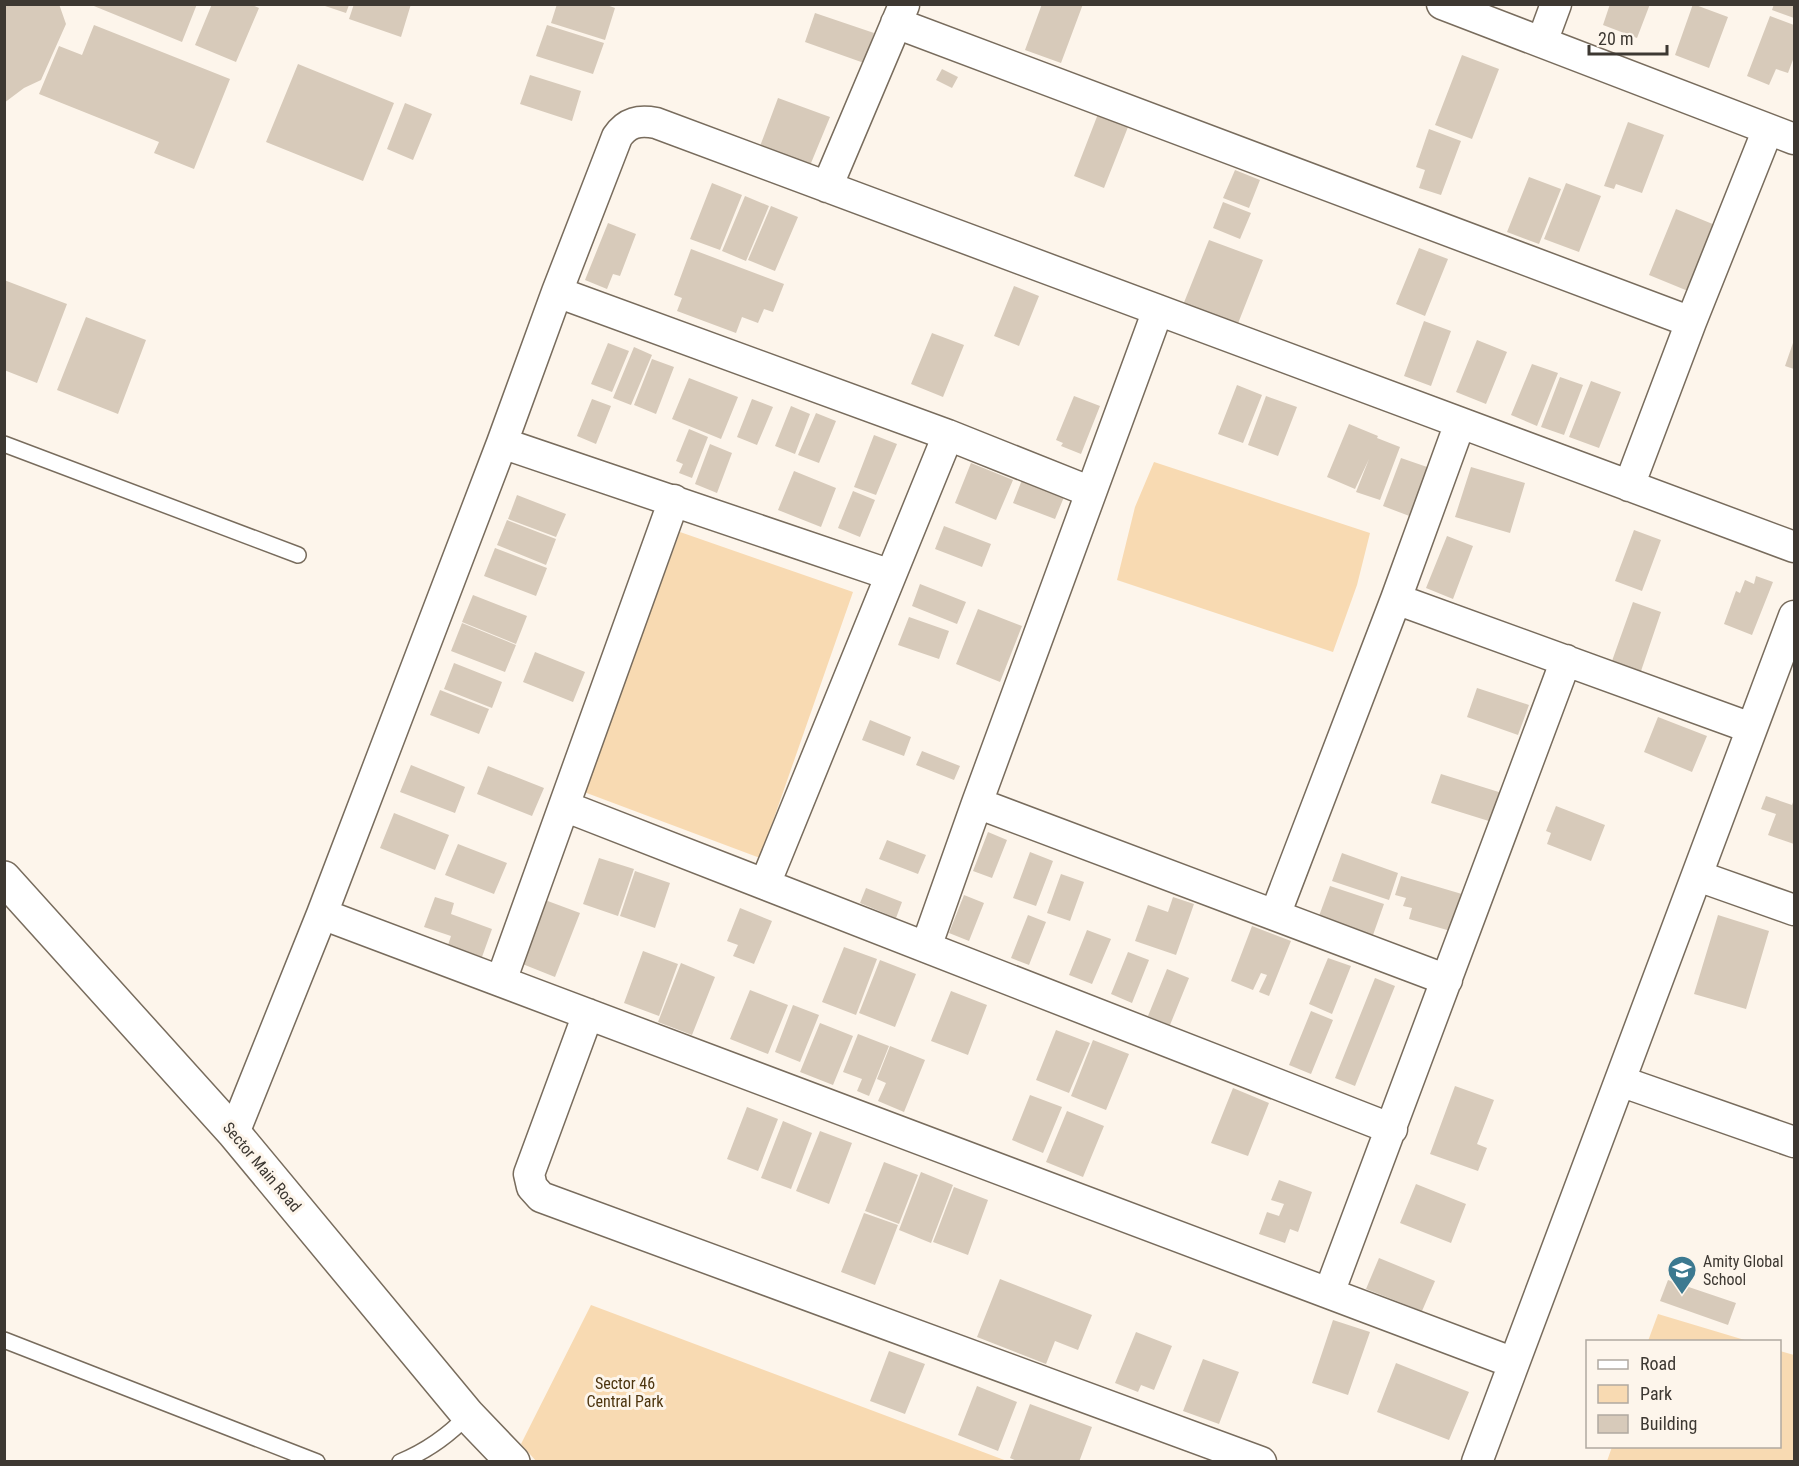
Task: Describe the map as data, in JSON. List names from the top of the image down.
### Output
{
  "streets": {
    "street": ["Sector Main Road"]
  },
  "parks": ["Sector 46 Central Park"],
  "places": {
    "school or university": ["Amity Global School"]
  },
  "legend": ["Road", "Park", "Building"],
  "scale_bar": "20 m"
}
